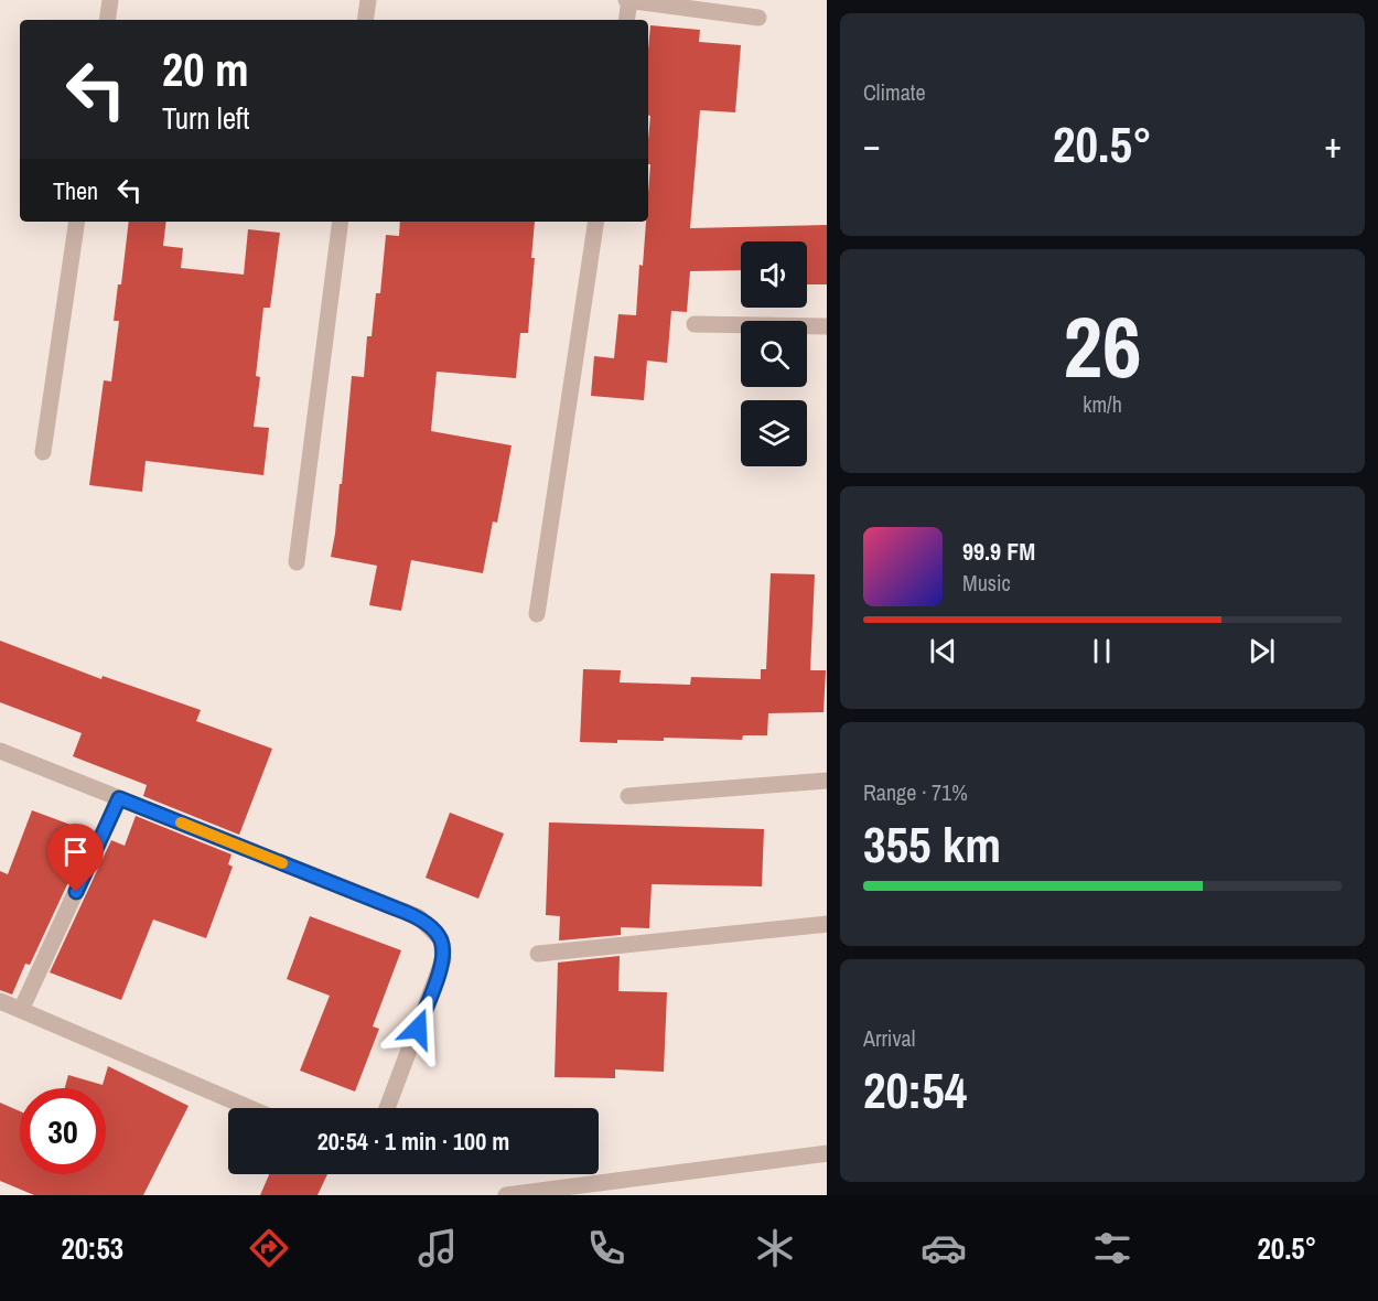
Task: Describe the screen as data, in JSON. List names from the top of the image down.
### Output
{
  "page": {
    "tile": [
      "Climate",
      ["26", "km/h"],
      ["Range · 71%", "355 km"],
      ["Arrival", "20:54"]
    ],
    "turn": ["20 m", "Turn left"],
    "heat": ["−", "20.5°", "+"],
    "then": "Then",
    "song": ["99.9 FM", "Music"],
    "limit": "30",
    "trip": "20:54 · 1 min · 100 m",
    "tabs": ["20:53", "20.5°"]
  }
}
